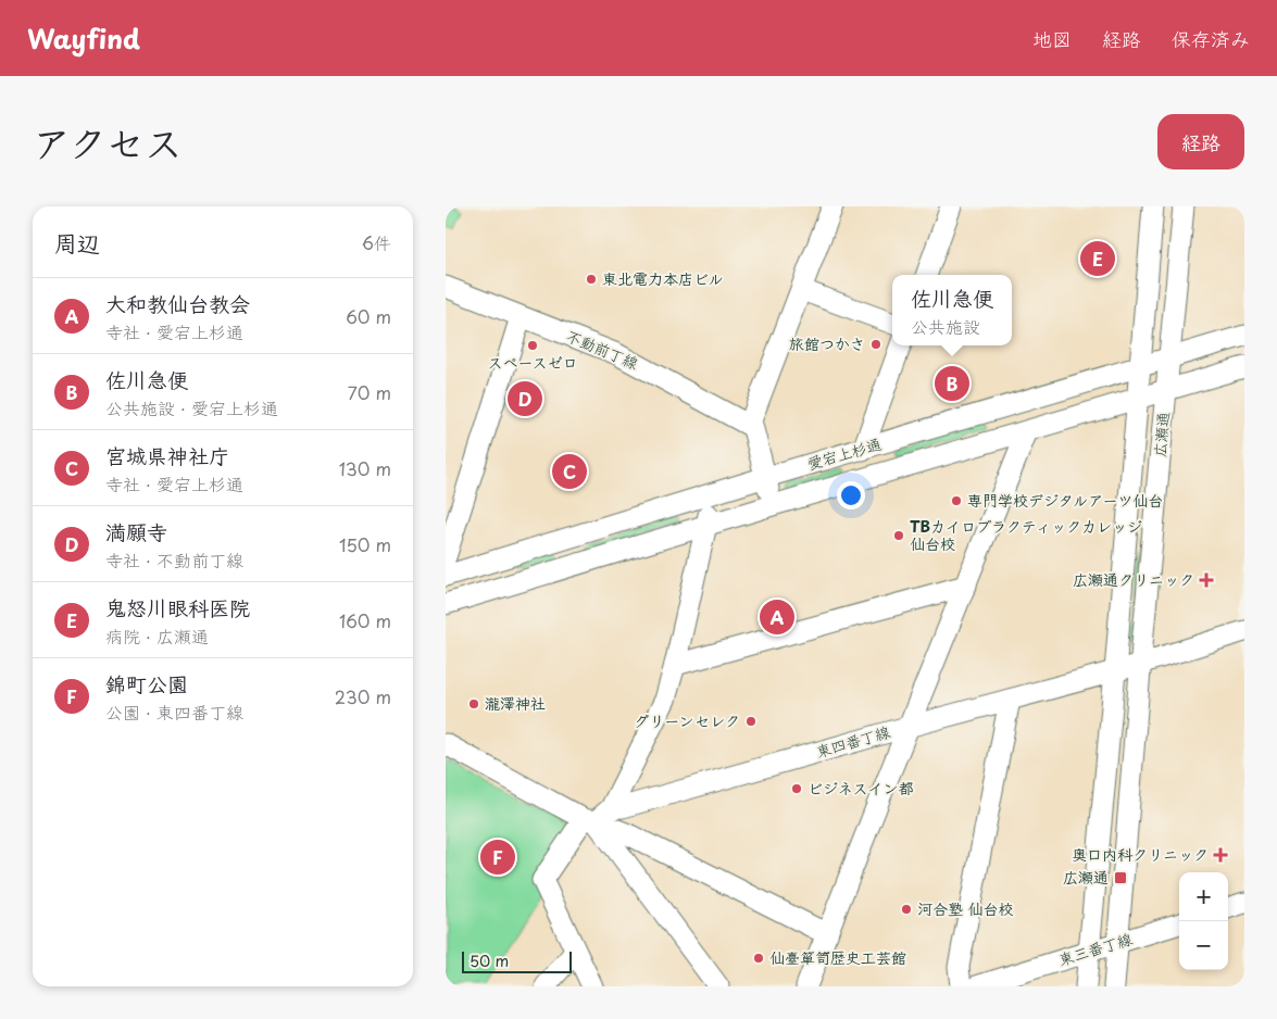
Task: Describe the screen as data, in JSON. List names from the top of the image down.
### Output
{
  "streets": {
    "street": [
      "不動前丁線",
      "広瀬通",
      "愛宕上杉通",
      "東四番丁線",
      "東三番丁線"
    ]
  },
  "crossings": [
    ["広瀬通", "愛宕上杉通"],
    ["広瀬通", "東四番丁線"],
    ["広瀬通", "東三番丁線"]
  ],
  "places": {
    "other": [
      "東北電力本店ビル",
      "旅館つかさ",
      "スペースゼロ",
      "専門学校デジタルアーツ仙台",
      "TBカイロプラクティックカレッジ 仙台校",
      "瀧澤神社",
      "グリーンセレク",
      "ビジネスイン都",
      "河合塾 仙台校",
      "仙臺箪笥歴史工芸館"
    ],
    "health": ["広瀬通クリニック", "奥口内科クリニック"],
    "transit": ["広瀬通"]
  },
  "scale_bar": "50 m",
  "page": {
    "header": "Wayfind",
    "nav": ["地図", "経路", "保存済み"],
    "title": "アクセス",
    "buttons": "経路",
    "heading": ["周辺", "6件"],
    "pins": [
      "E",
      "B",
      "D",
      "C",
      "A",
      "F"
    ],
    "popup": ["佐川急便", "公共施設"],
    "list": [
      {
        "mark": "A",
        "name": "大和教仙台教会",
        "note": "寺社 · 愛宕上杉通",
        "value": "60 m"
      },
      {
        "mark": "B",
        "name": "佐川急便",
        "note": "公共施設 · 愛宕上杉通",
        "value": "70 m"
      },
      {
        "mark": "C",
        "name": "宮城県神社庁",
        "note": "寺社 · 愛宕上杉通",
        "value": "130 m"
      },
      {
        "mark": "D",
        "name": "満願寺",
        "note": "寺社 · 不動前丁線",
        "value": "150 m"
      },
      {
        "mark": "E",
        "name": "鬼怒川眼科医院",
        "note": "病院 · 広瀬通",
        "value": "160 m"
      },
      {
        "mark": "F",
        "name": "錦町公園",
        "note": "公園 · 東四番丁線",
        "value": "230 m"
      }
    ],
    "map_buttons": ["+", "−"],
    "scale": "50 m"
  }
}
